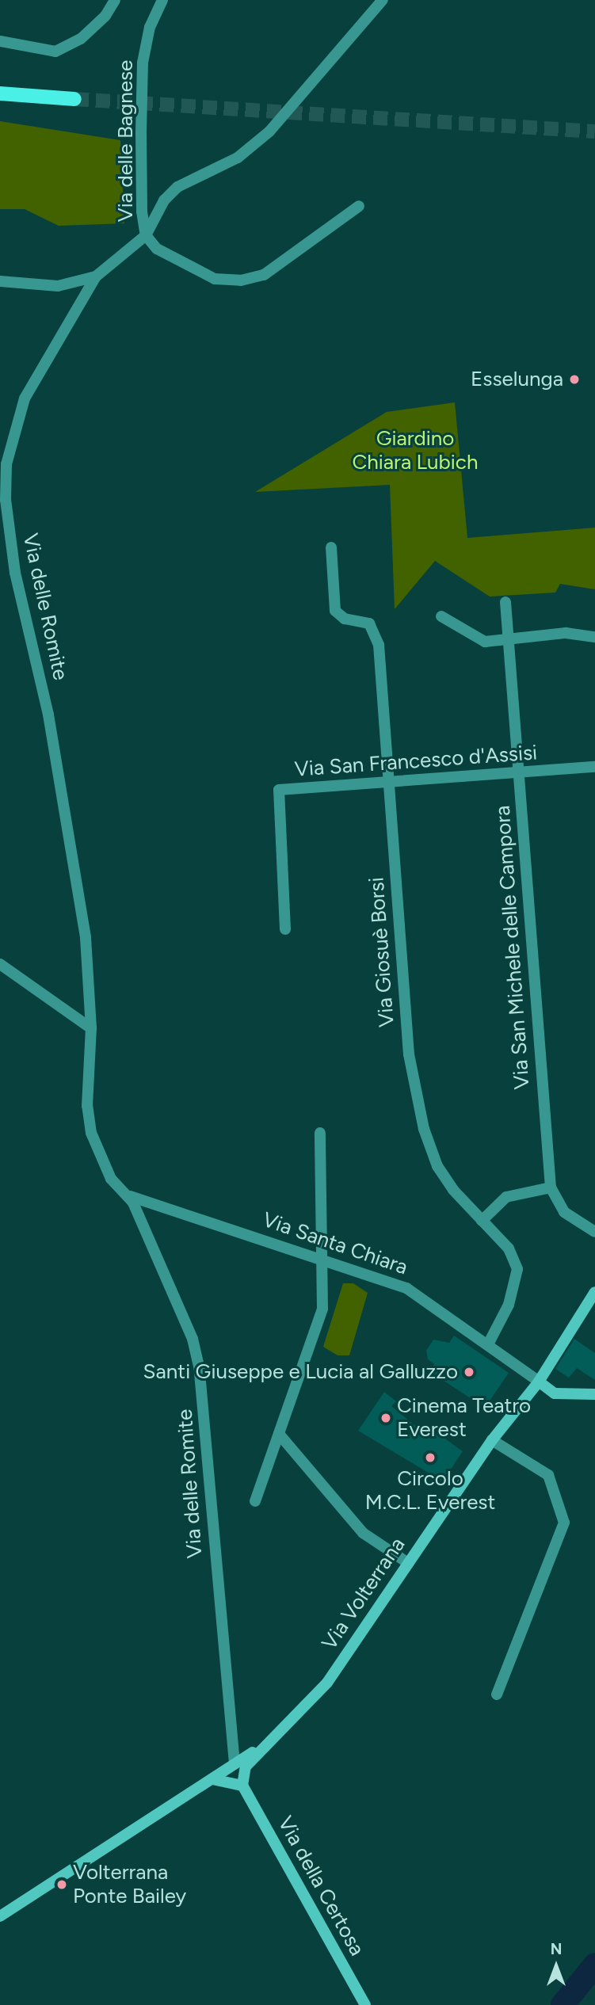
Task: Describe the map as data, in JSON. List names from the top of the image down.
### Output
{
  "streets": {
    "main road": ["Via Volterrana", "Via della Certosa"],
    "street": [
      "Via delle Bagnese",
      "Via delle Romite",
      "Via San Francesco d'Assisi",
      "Via San Michele delle Campora",
      "Via Giosuè Borsi",
      "Via Santa Chiara"
    ]
  },
  "crossings": [
    ["Via delle Bagnese", "Via delle Romite"],
    ["Via delle Romite", "Via Santa Chiara"],
    ["Via San Francesco d'Assisi", "Via San Michele delle Campora"],
    ["Via San Francesco d'Assisi", "Via Giosuè Borsi"],
    ["Via Giosuè Borsi", "Via Santa Chiara"],
    ["Via Santa Chiara", "Via Volterrana"],
    ["Via Volterrana", "Via della Certosa"]
  ],
  "parks": ["Giardino Chiara Lubich"],
  "places": [
    "Esselunga",
    "Santi Giuseppe e Lucia al Galluzzo",
    "Cinema Teatro Everest",
    "Circolo M.C.L. Everest",
    "Volterrana Ponte Bailey"
  ],
  "north": "top"
}
